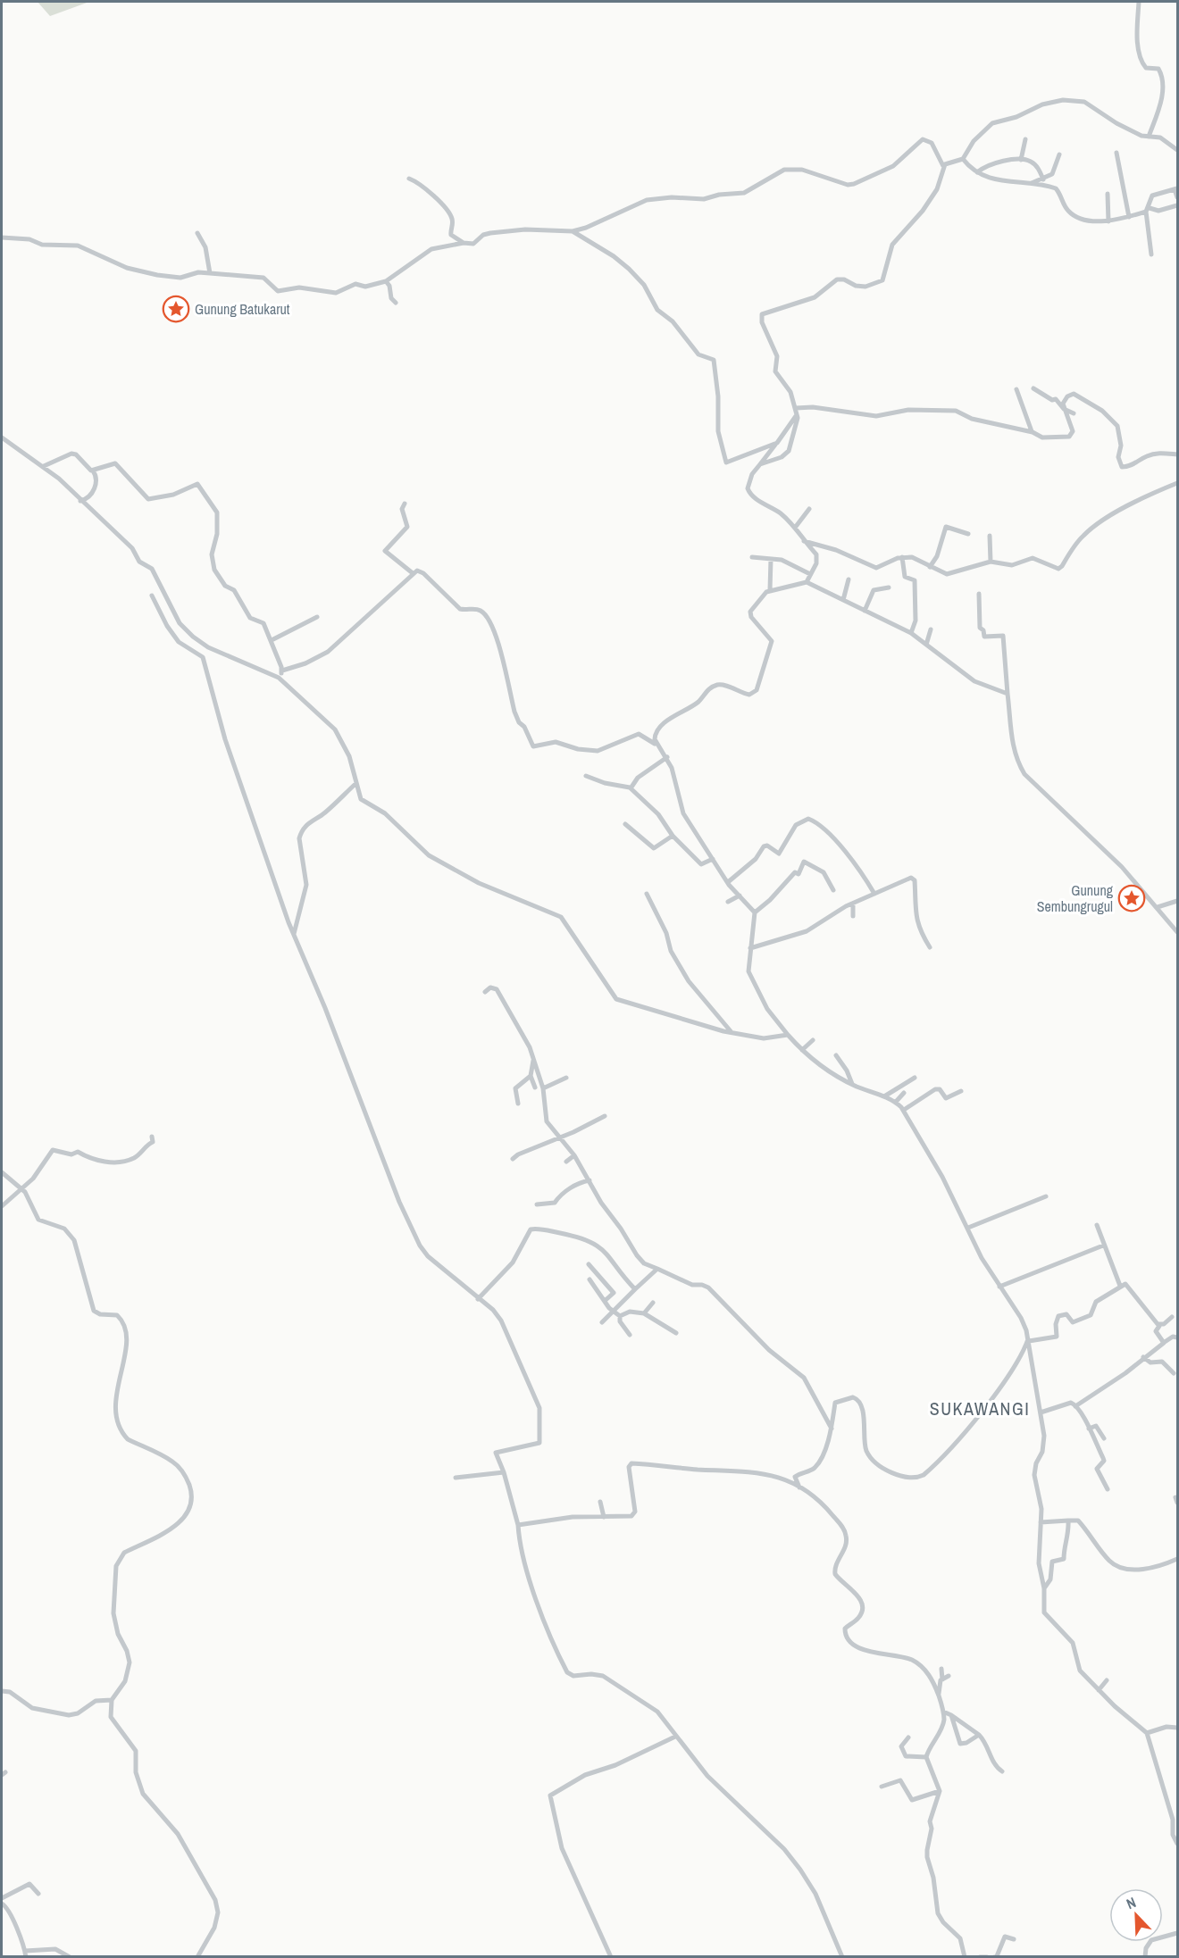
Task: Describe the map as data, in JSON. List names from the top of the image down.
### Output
{
  "districts": ["SUKAWANGI"],
  "places": {
    "place": ["Gunung Batukarut", "Gunung Sembungrugul"]
  },
  "north": "top left"
}
